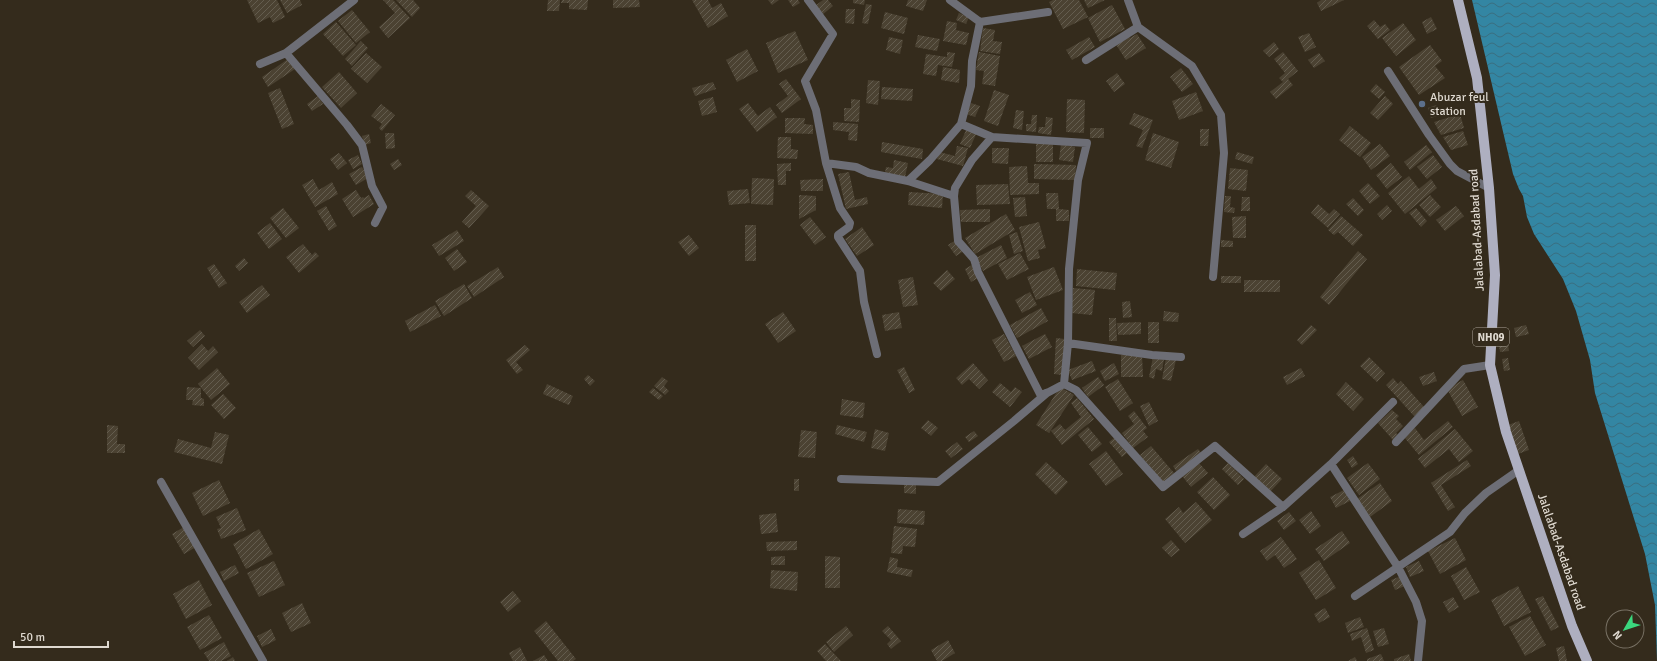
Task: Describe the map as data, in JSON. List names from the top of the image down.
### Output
{
  "streets": {
    "main road": ["Jalalabad-Asdabad road", "NH09"]
  },
  "places": ["Abuzar feul station"],
  "scale_bar": "50 m",
  "north": "bottom left"
}
